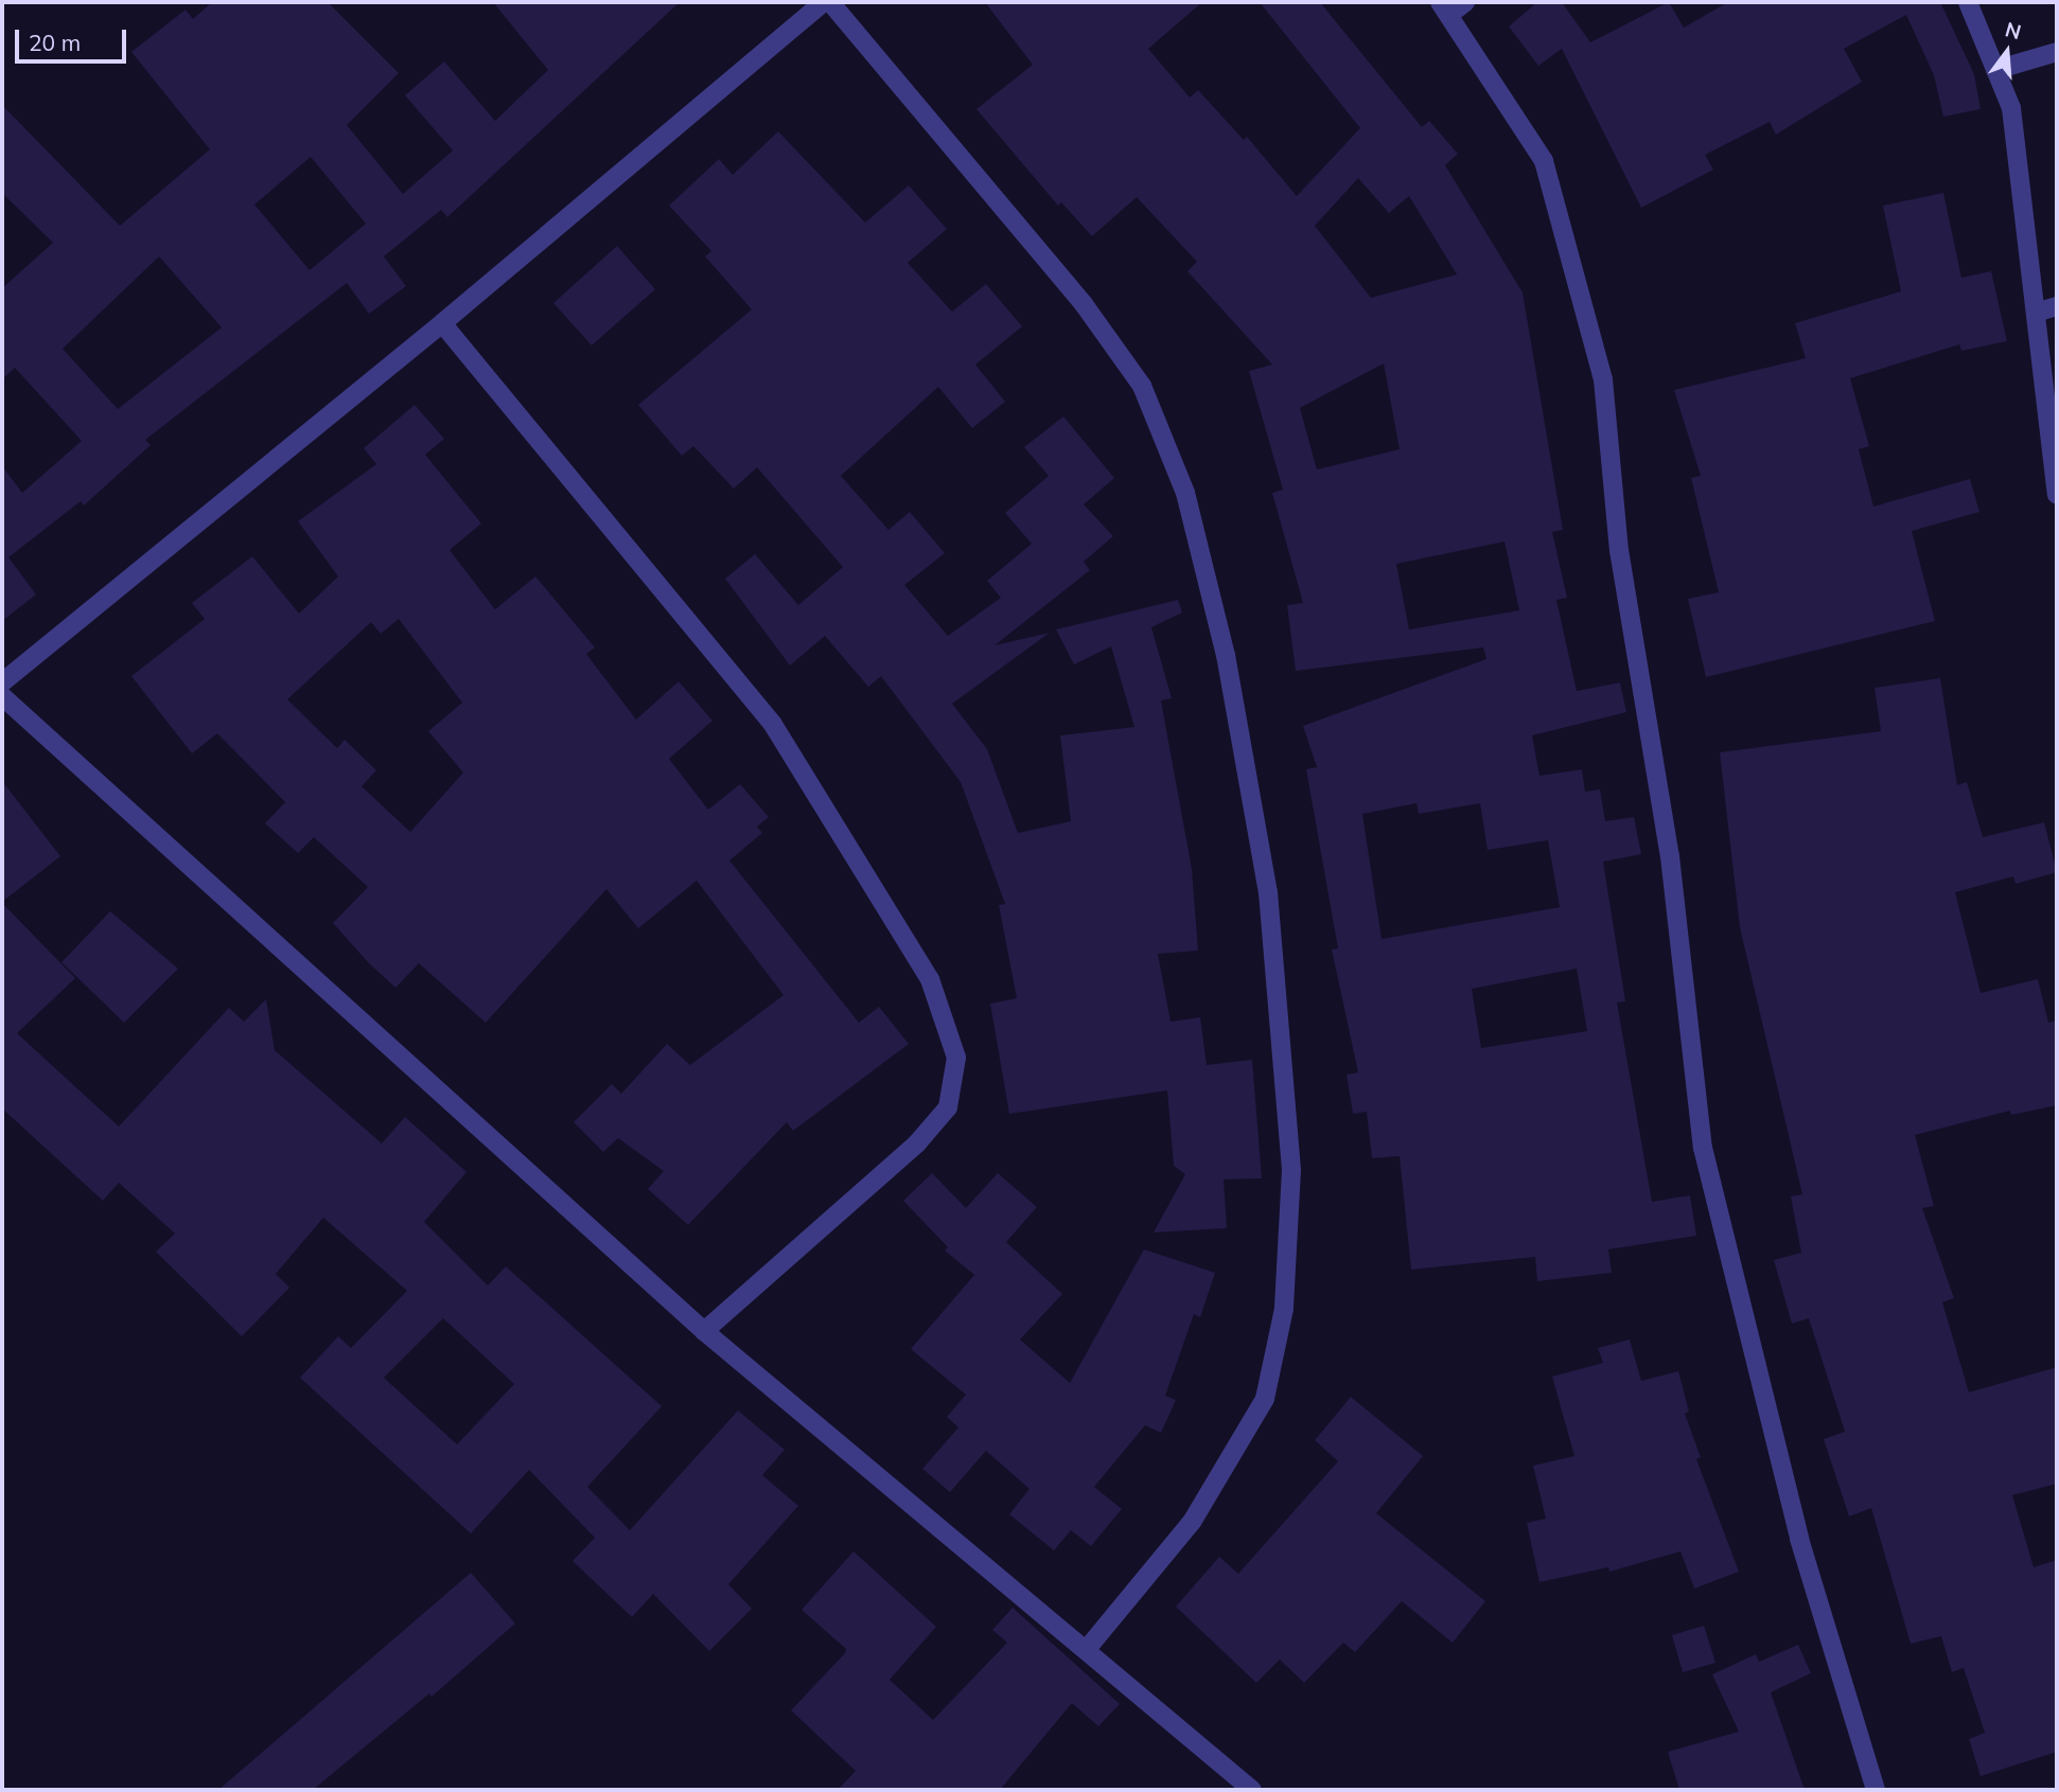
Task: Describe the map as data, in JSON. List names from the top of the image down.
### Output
{
  "scale_bar": "20 m",
  "north": "top"
}
